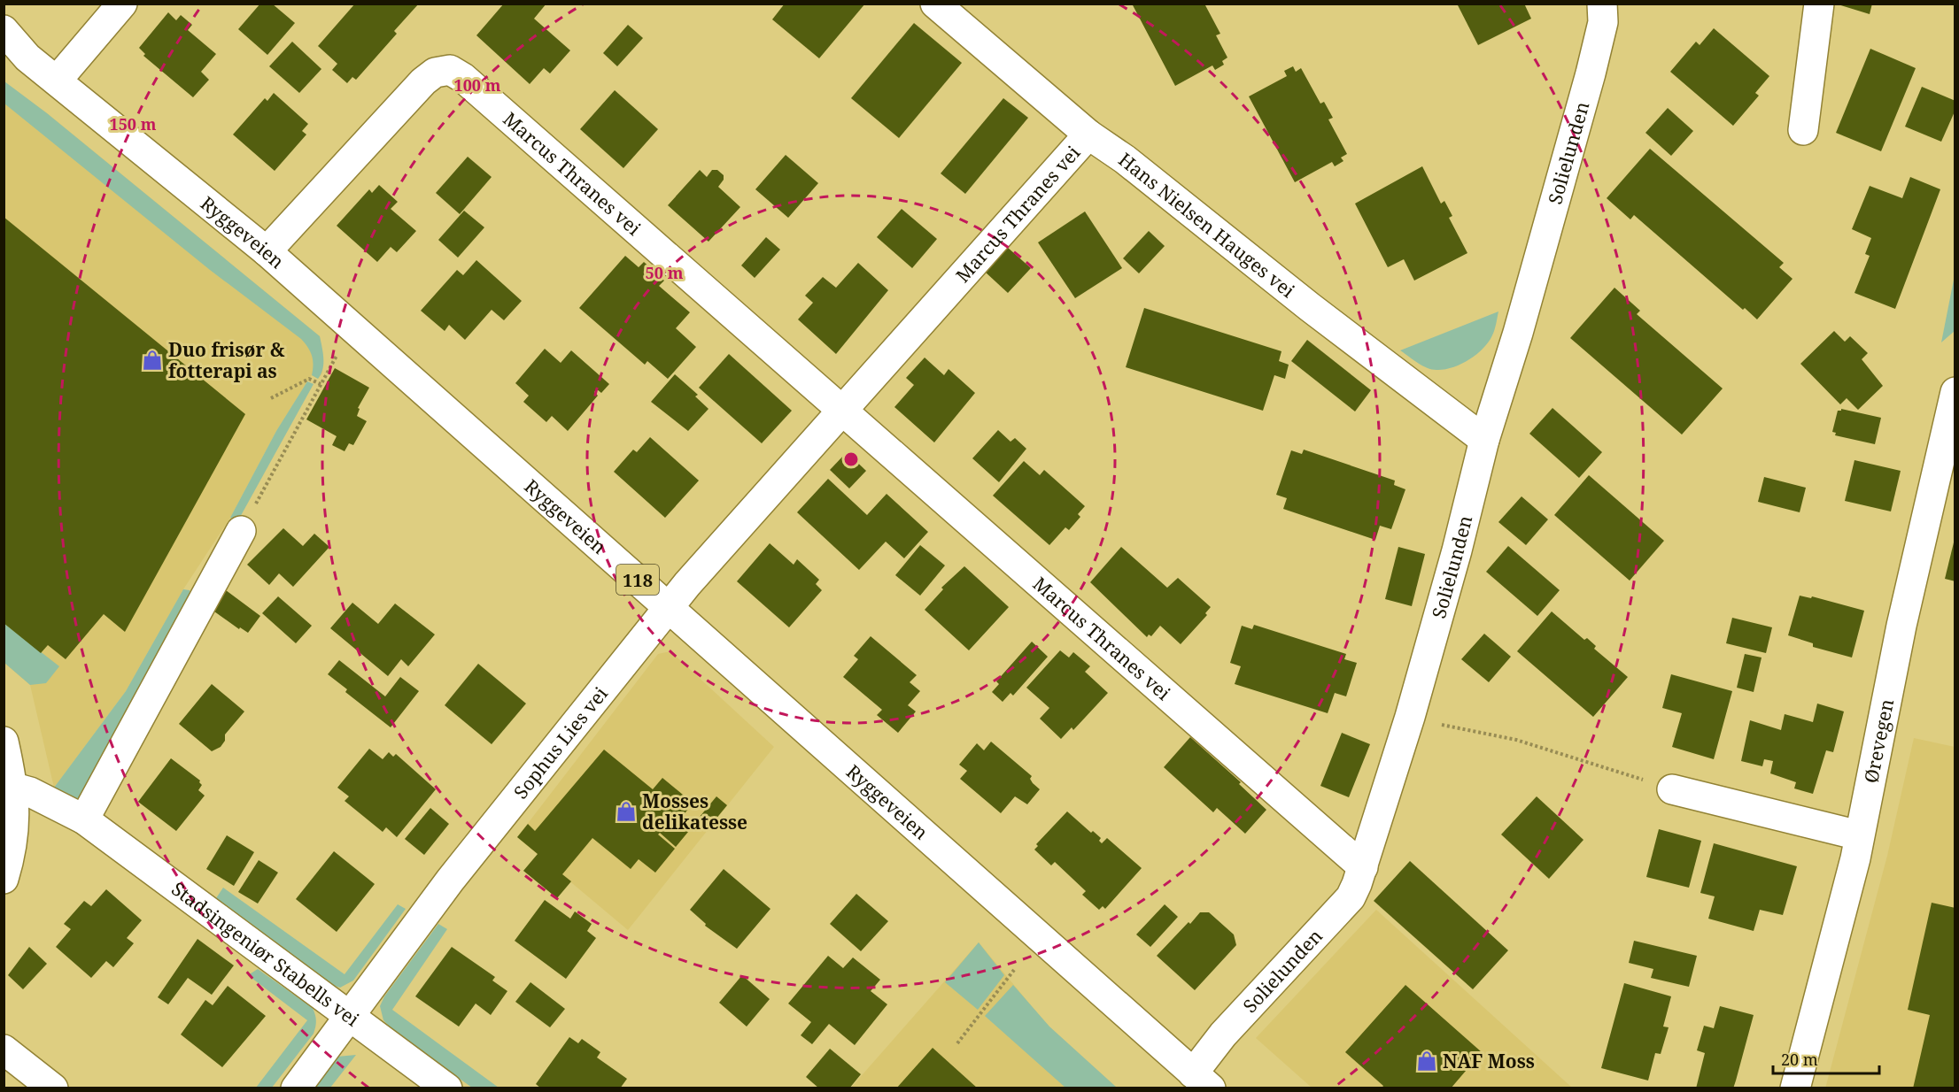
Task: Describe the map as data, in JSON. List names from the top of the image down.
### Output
{
  "streets": {
    "street": [
      "Solielunden",
      "Marcus Thranes vei",
      "Hans Nielsen Hauges vei",
      "Ryggeveien",
      "118",
      "Ørevegen",
      "Sophus Lies vei",
      "Stadsingeniør Stabells vei"
    ]
  },
  "crossings": [
    ["Solielunden", "Marcus Thranes vei"],
    ["Solielunden", "Hans Nielsen Hauges vei"],
    ["Solielunden", "Ryggeveien"],
    ["Marcus Thranes vei", "Hans Nielsen Hauges vei"],
    ["Marcus Thranes vei", "Ryggeveien"],
    ["Marcus Thranes vei", "Sophus Lies vei"],
    ["Ryggeveien", "Sophus Lies vei"],
    ["Sophus Lies vei", "Stadsingeniør Stabells vei"]
  ],
  "places": {
    "shop": ["Duo frisør & fotterapi as", "Mosses delikatesse", "NAF Moss"]
  },
  "scale_bar": "20 m",
  "rings": ["100 m", "150 m", "50 m"]
}
